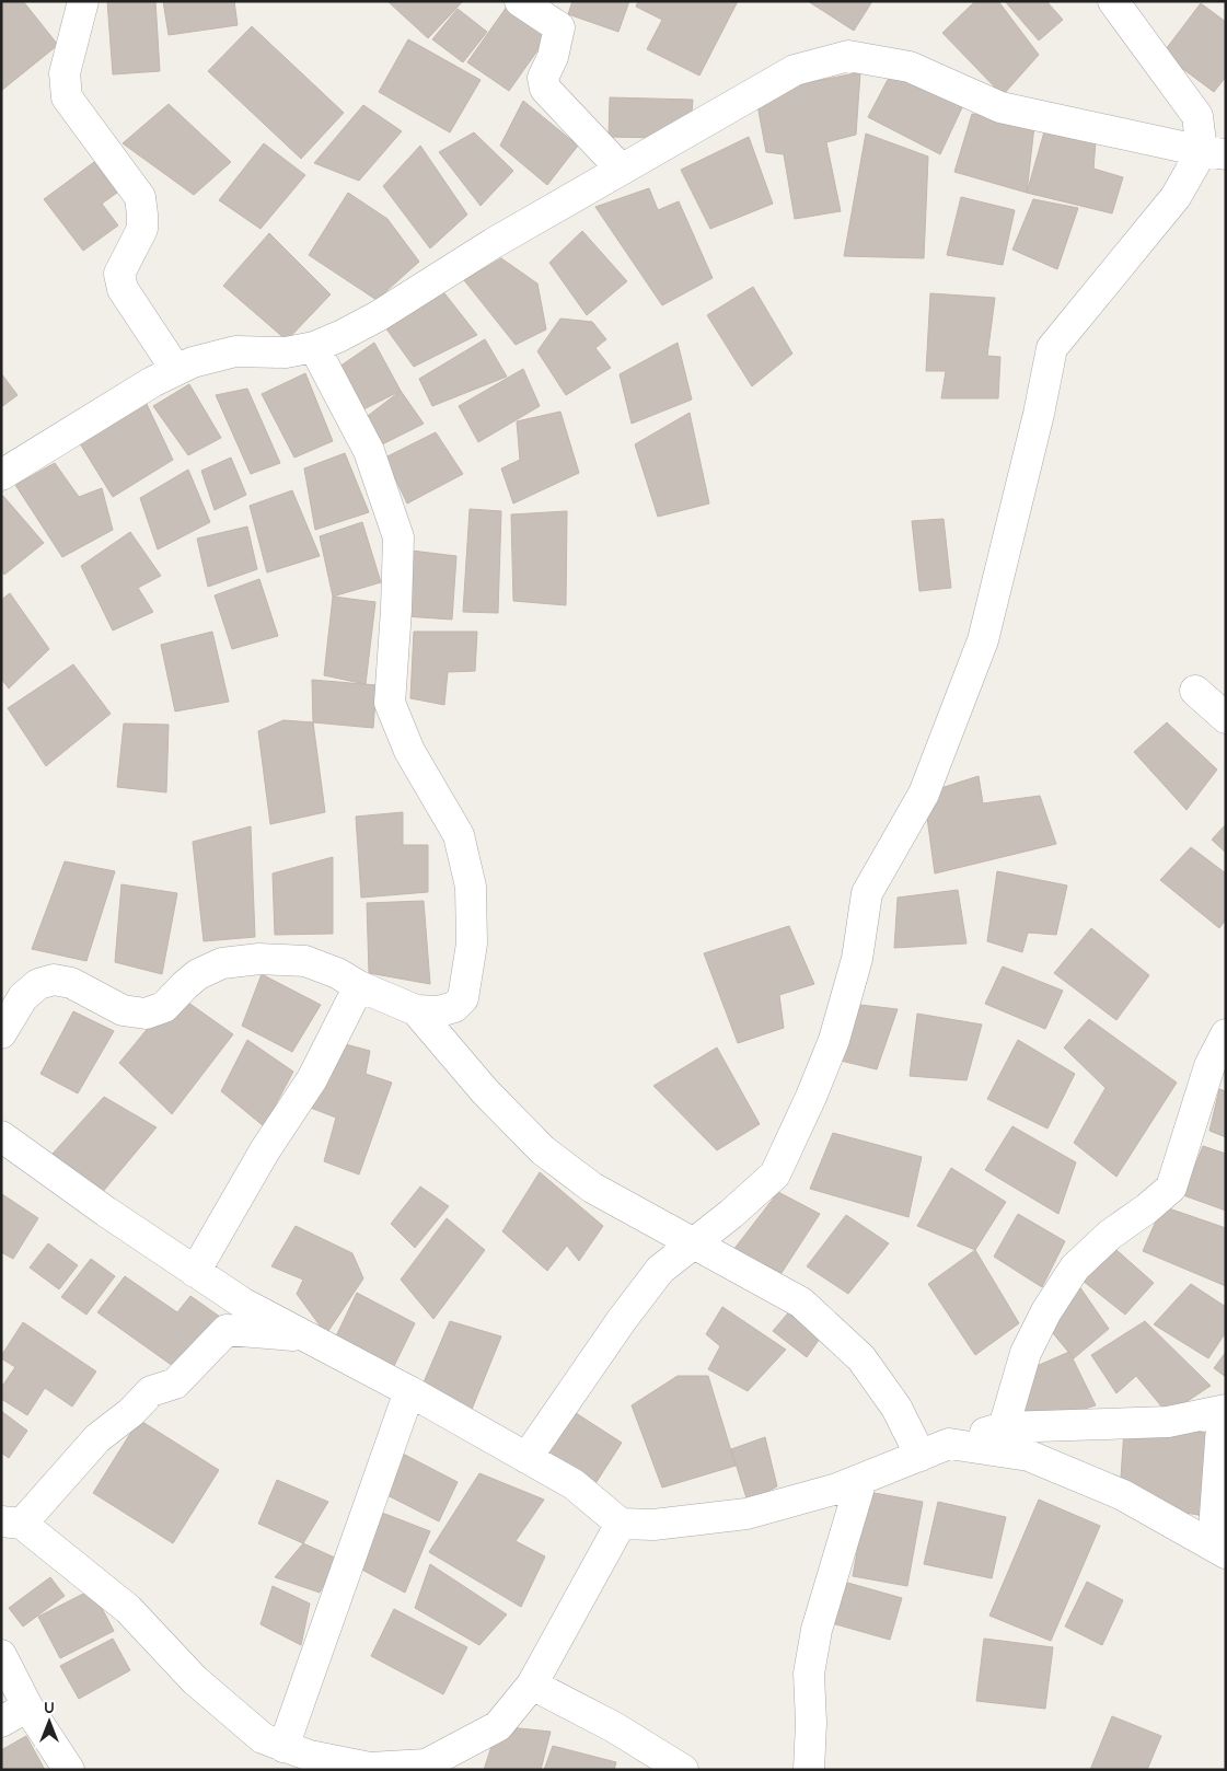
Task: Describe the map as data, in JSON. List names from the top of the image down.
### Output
{
  "north": "top"
}
